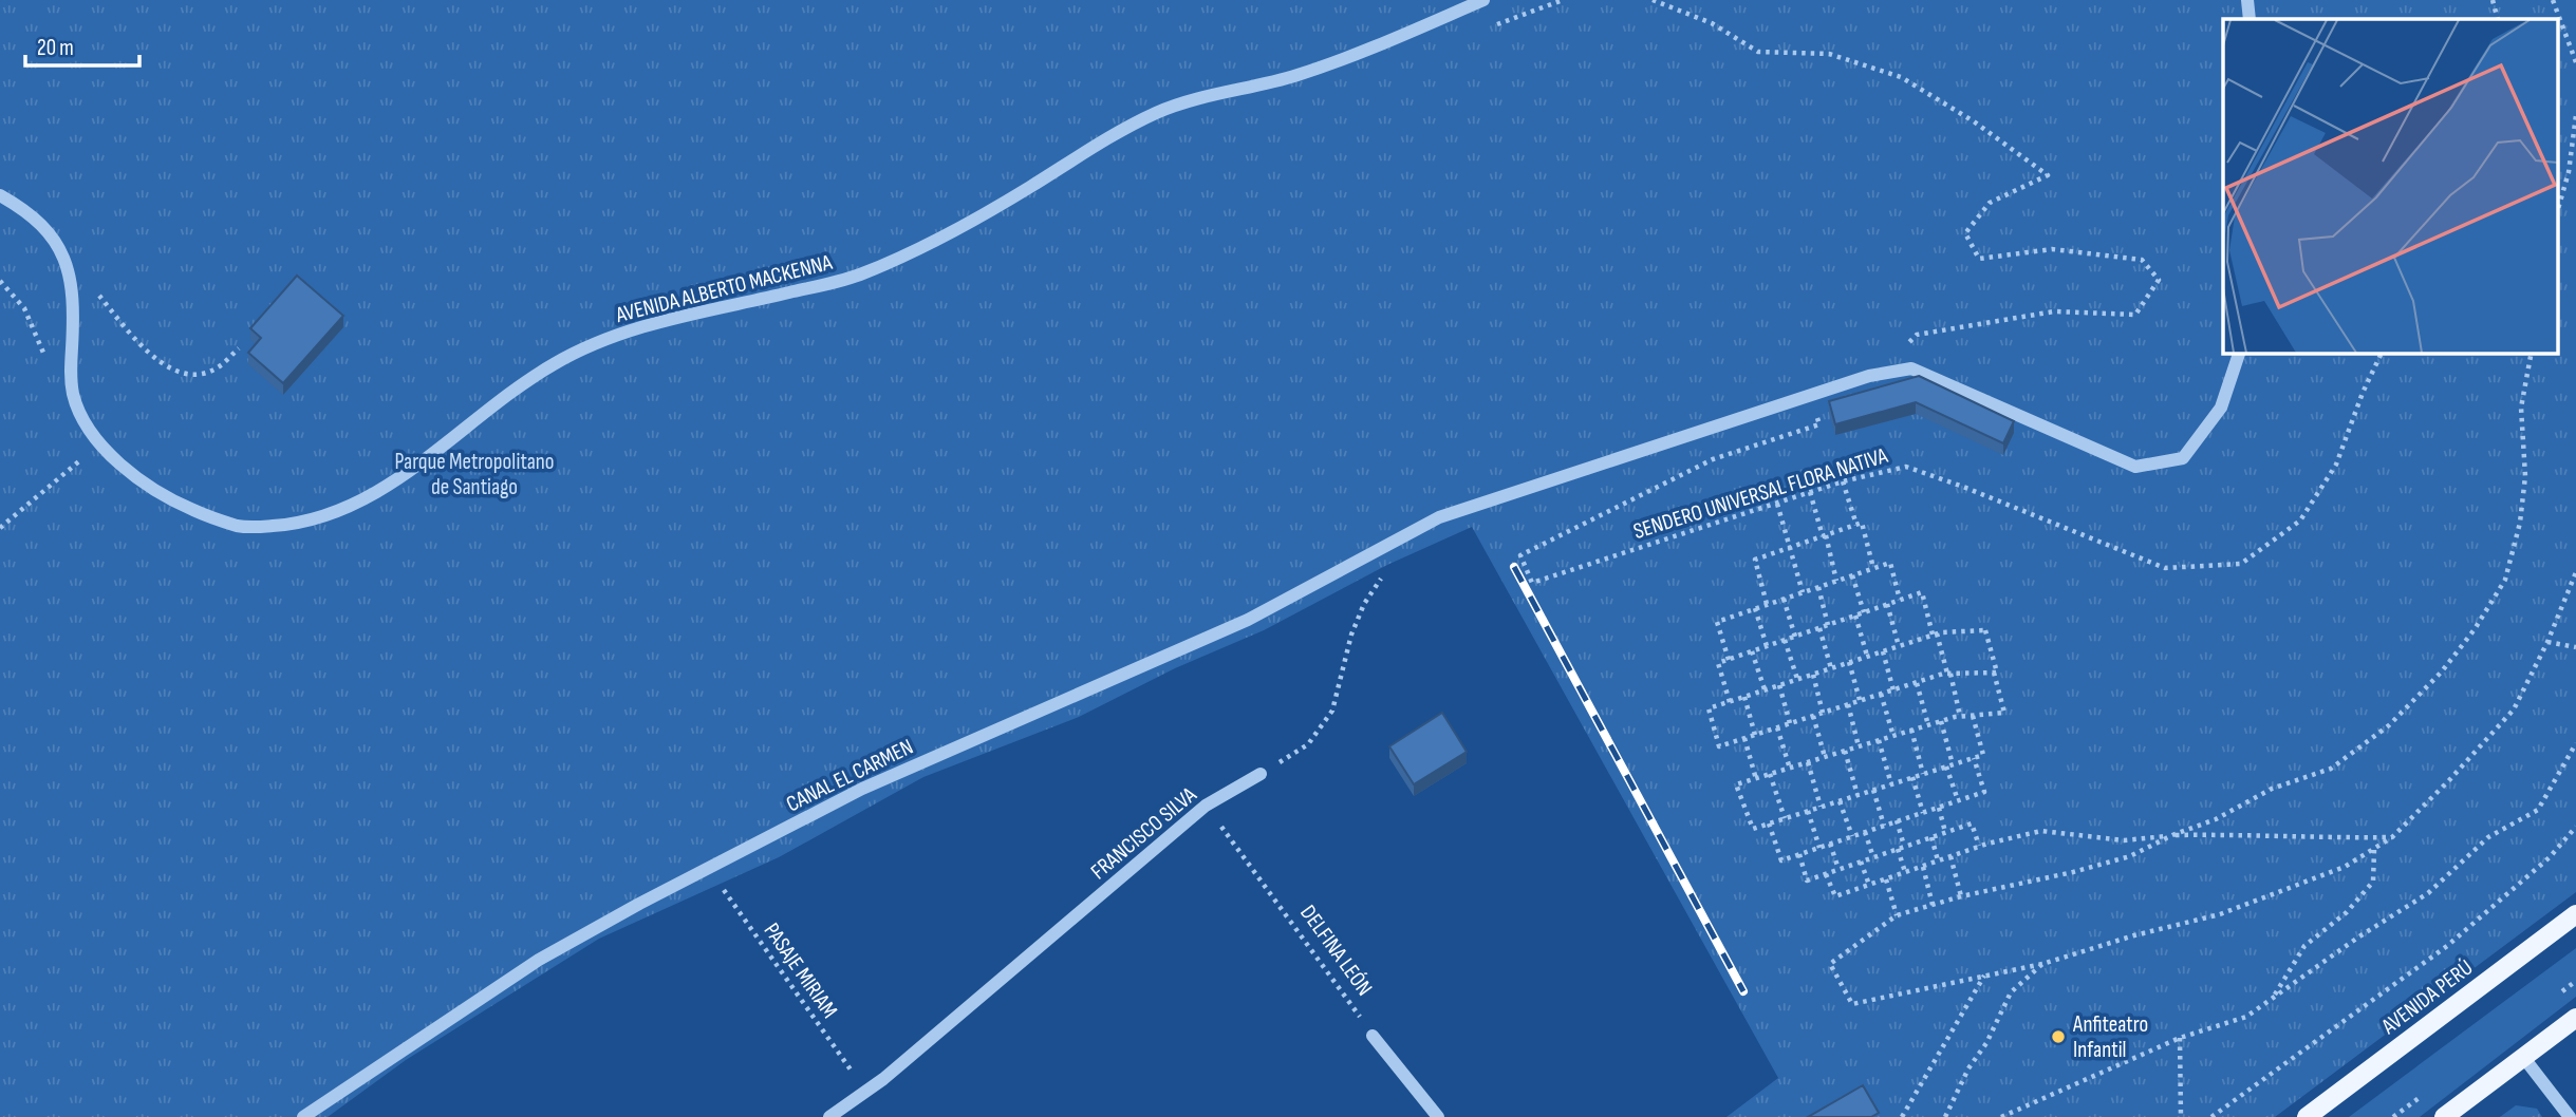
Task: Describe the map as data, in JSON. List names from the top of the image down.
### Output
{
  "streets": {
    "main road": ["AVENIDA PERÚ"],
    "street": ["AVENIDA ALBERTO MACKENNA", "CANAL EL CARMEN", "FRANCISCO SILVA"],
    "path": ["SENDERO UNIVERSAL FLORA NATIVA", "DELFINA LEÓN", "PASAJE MIRIAM"]
  },
  "crossings": [
    ["SENDERO UNIVERSAL FLORA NATIVA", "CANAL EL CARMEN"],
    ["CANAL EL CARMEN", "PASAJE MIRIAM"],
    ["FRANCISCO SILVA", "DELFINA LEÓN"],
    ["FRANCISCO SILVA", "PASAJE MIRIAM"]
  ],
  "parks": ["Parque Metropolitano de Santiago"],
  "places": ["Anfiteatro Infantil"],
  "scale_bar": "20 m"
}
